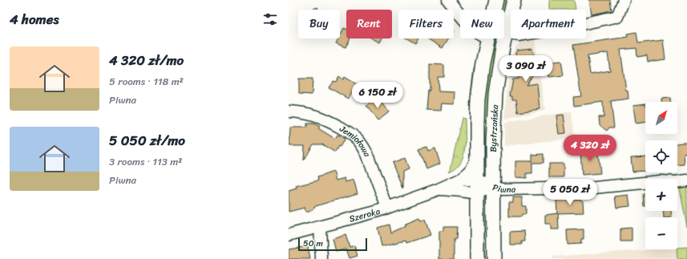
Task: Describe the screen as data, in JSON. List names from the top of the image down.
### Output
{
  "streets": {
    "main road": ["Bystrzańska"],
    "street": ["Jemiołowa", "Piwna", "Szeroka"]
  },
  "crossings": [
    ["Bystrzańska", "Piwna"],
    ["Bystrzańska", "Szeroka"],
    ["Jemiołowa", "Szeroka"],
    ["Piwna", "Szeroka"]
  ],
  "scale_bar": "50 m",
  "north": "top right",
  "page": {
    "heading": "4 homes",
    "chip": [
      "Buy",
      "Rent",
      "Filters",
      "New",
      "Apartment"
    ],
    "list": [
      {
        "name": "4 320 zł/mo",
        "note": "5 rooms · 118 m² · Piwna"
      },
      {
        "name": "5 050 zł/mo",
        "note": "3 rooms · 113 m² · Piwna"
      }
    ],
    "price": [
      "3 090 zł",
      "6 150 zł",
      "4 320 zł",
      "5 050 zł"
    ],
    "map_buttons": ["+", "−"],
    "scale": "50 m"
  }
}
